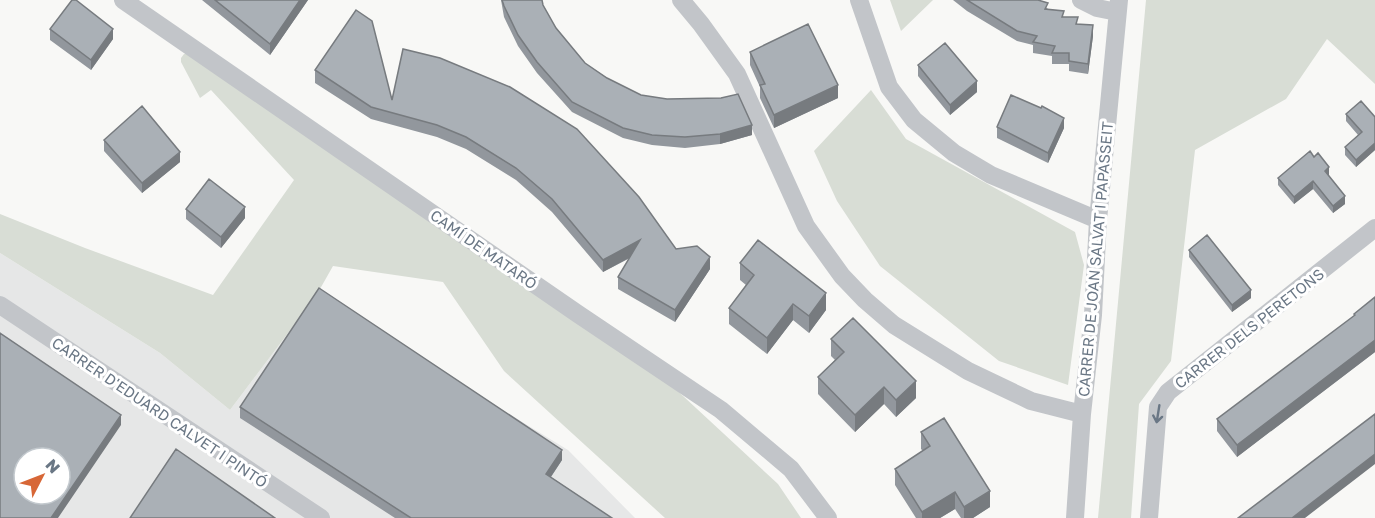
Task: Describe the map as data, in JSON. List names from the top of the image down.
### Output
{
  "streets": {
    "street": [
      "CAMÍ DE MATARÓ",
      "CARRER DE JOAN SALVAT I PAPASSEIT",
      "CARRER DELS PERETONS",
      "CARRER D'EDUARD CALVET I PINTÓ"
    ]
  },
  "one_way": ["CARRER DELS PERETONS"],
  "north": "top right"
}
